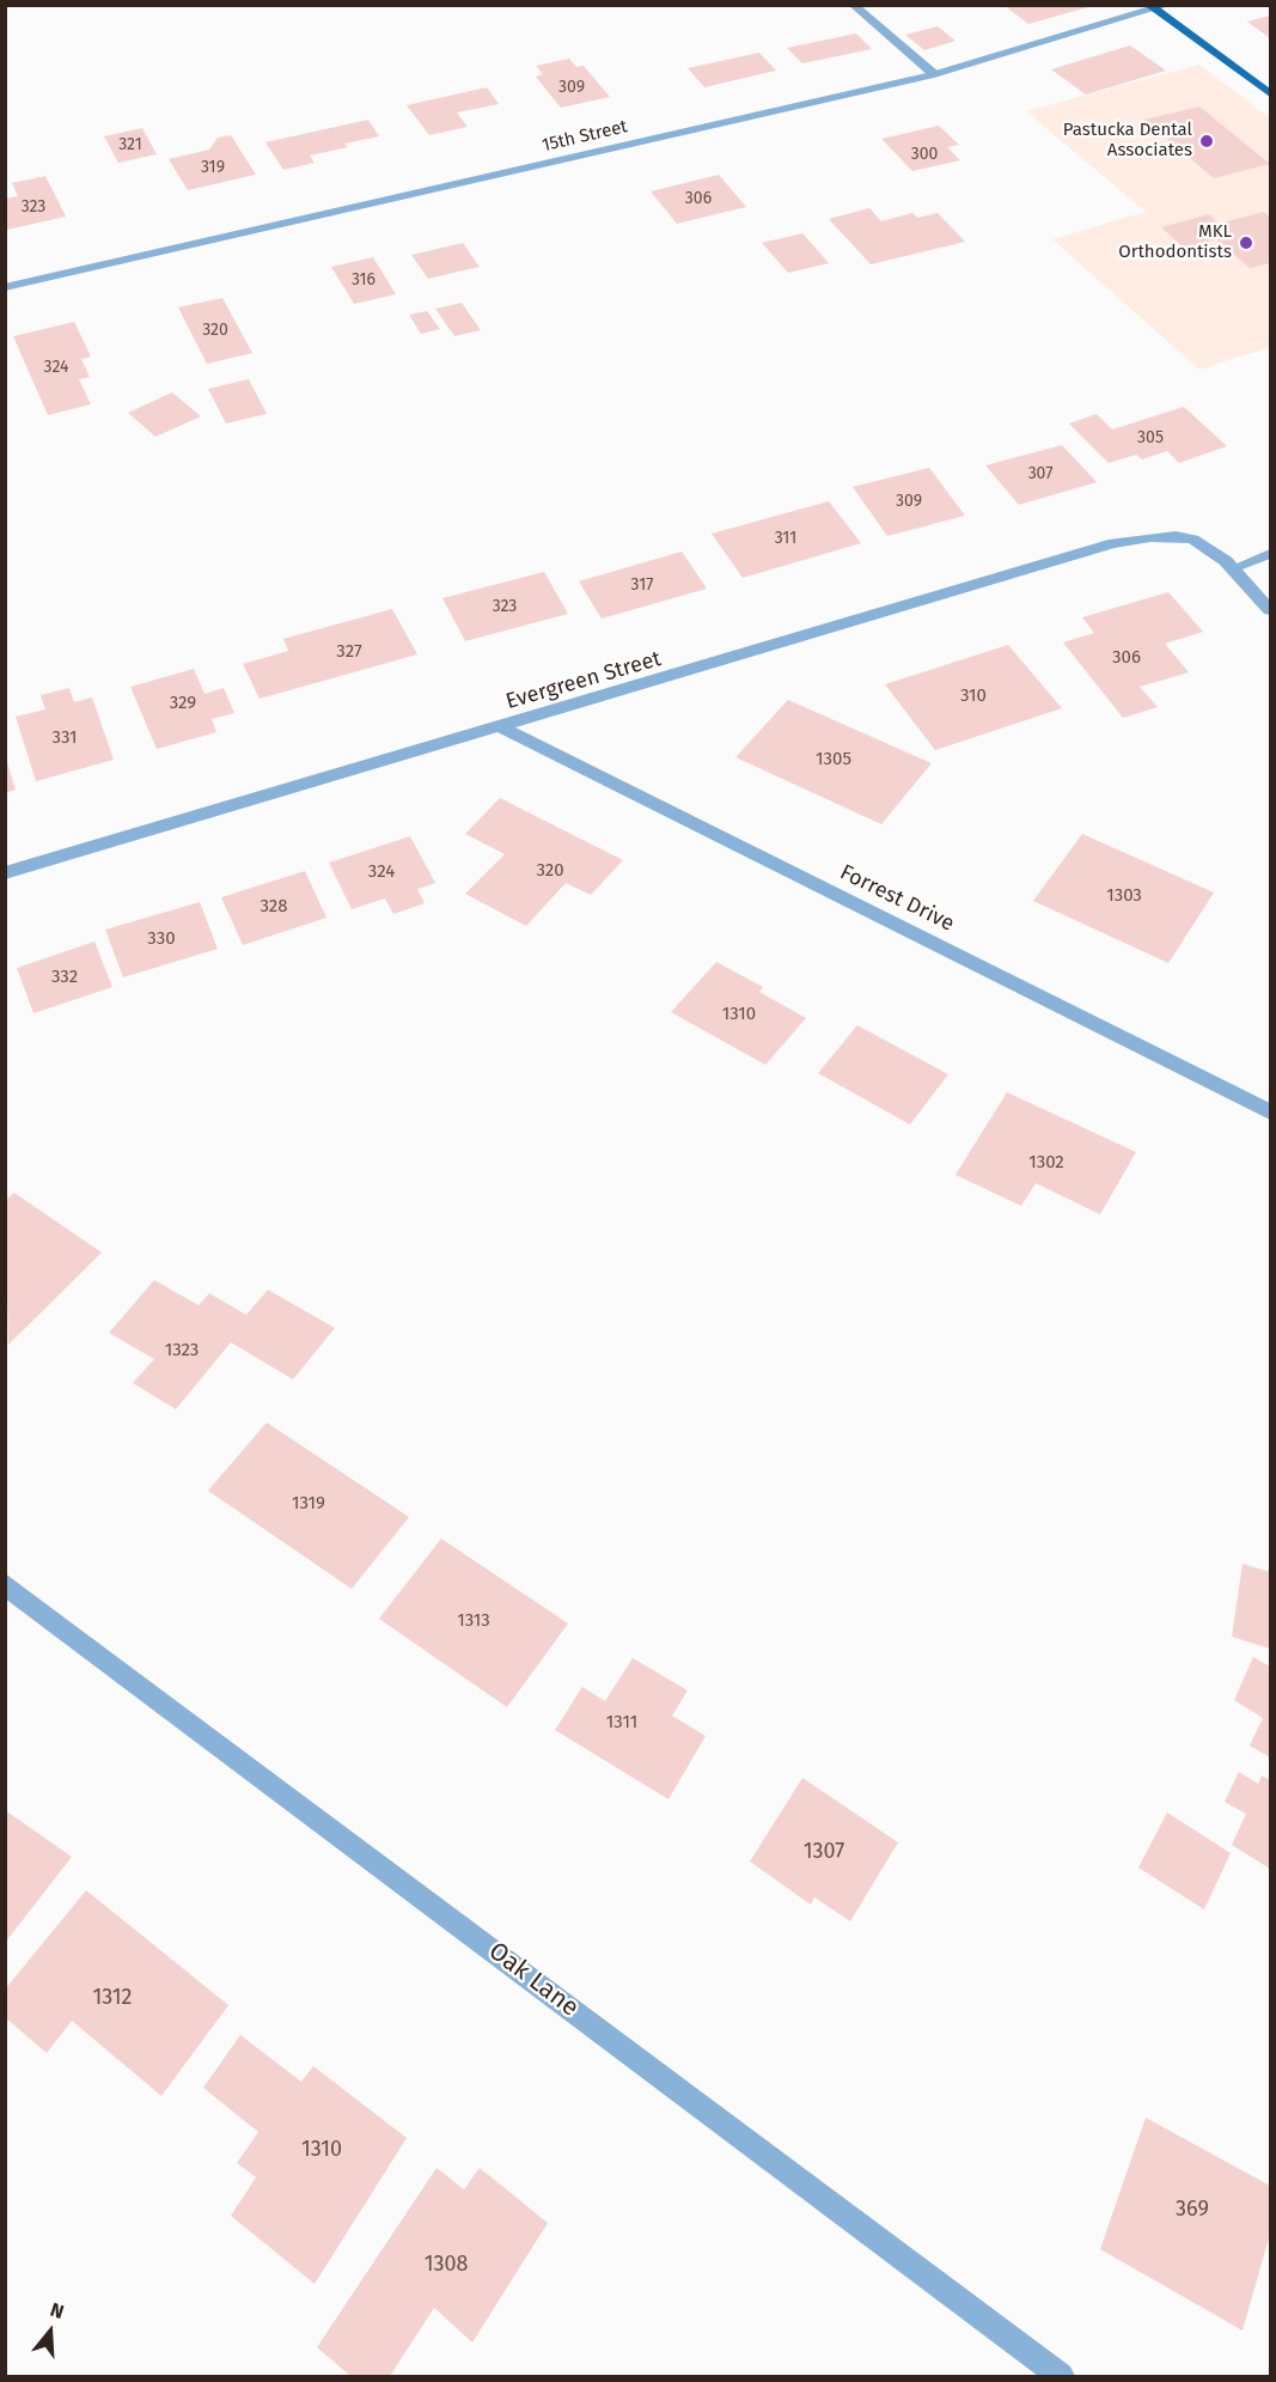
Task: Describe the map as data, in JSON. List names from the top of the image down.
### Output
{
  "streets": {
    "street": [
      "15th Street",
      "Evergreen Street",
      "Forrest Drive",
      "Oak Lane"
    ]
  },
  "crossings": [
    ["Evergreen Street", "Forrest Drive"]
  ],
  "places": ["Pastucka Dental Associates", "MKL Orthodontists"],
  "house_numbers": [
    "309",
    "321",
    "300",
    "319",
    "306",
    "323",
    "316",
    "320",
    "324",
    "305",
    "307",
    "309",
    "311",
    "317",
    "323",
    "327",
    "306",
    "310",
    "329",
    "331",
    "1305",
    "320",
    "324",
    "1303",
    "328",
    "330",
    "332",
    "1310",
    "1302",
    "1323",
    "1319",
    "1313",
    "1311",
    "1307",
    "1312",
    "1310",
    "369",
    "1308"
  ],
  "north": "top"
}
